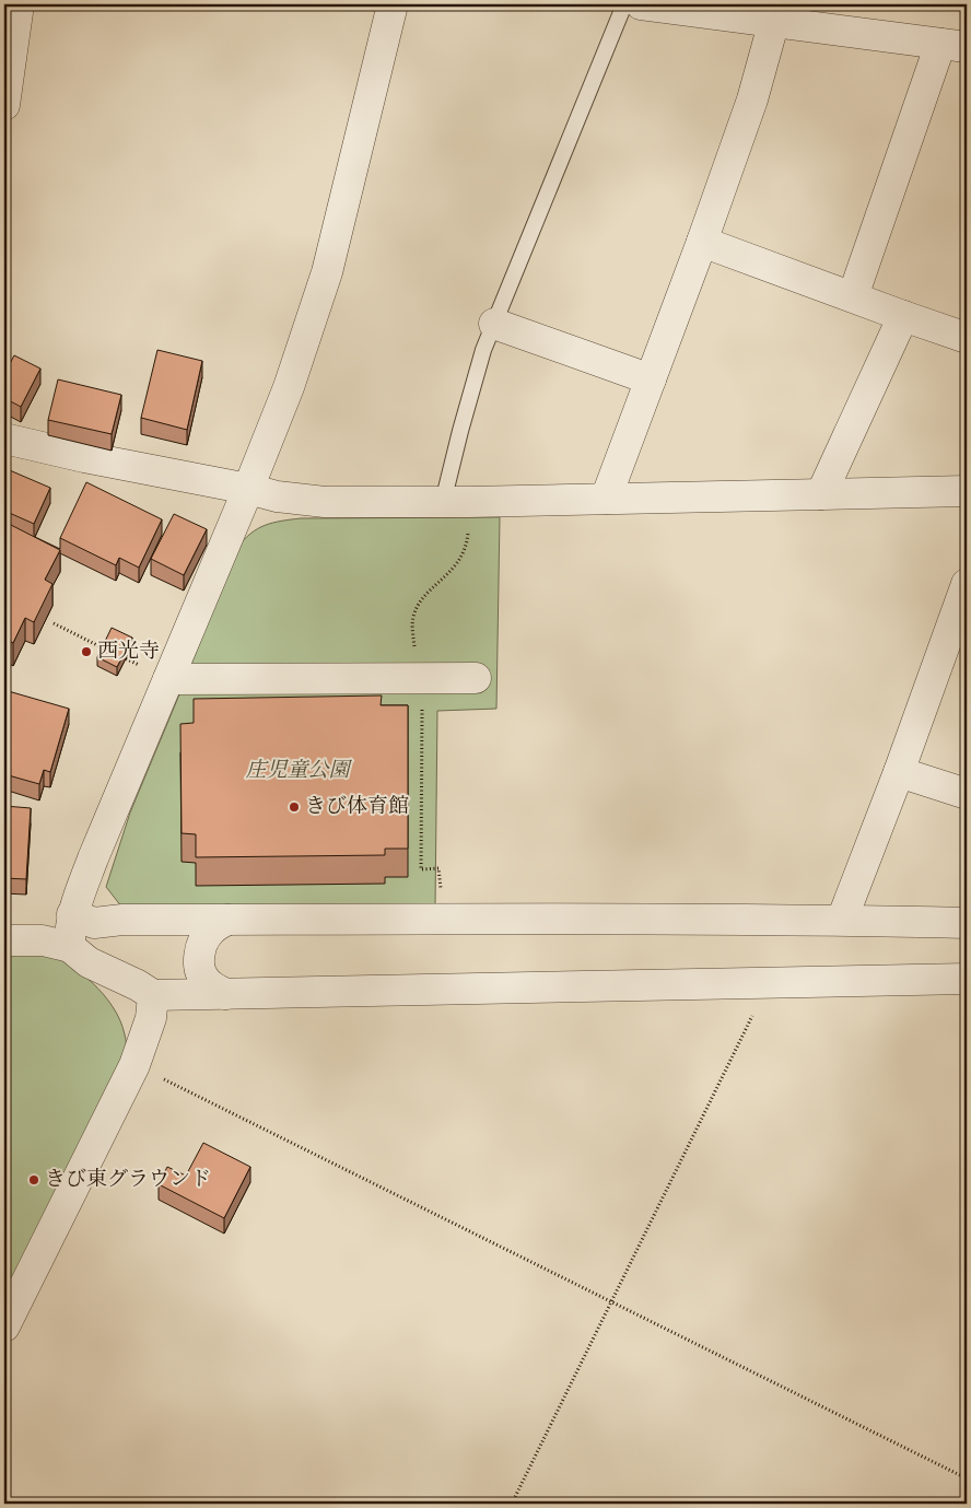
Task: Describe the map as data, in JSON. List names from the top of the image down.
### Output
{
  "parks": ["庄児童公園"],
  "places": ["西光寺", "きび体育館", "きび東グラウンド"]
}
